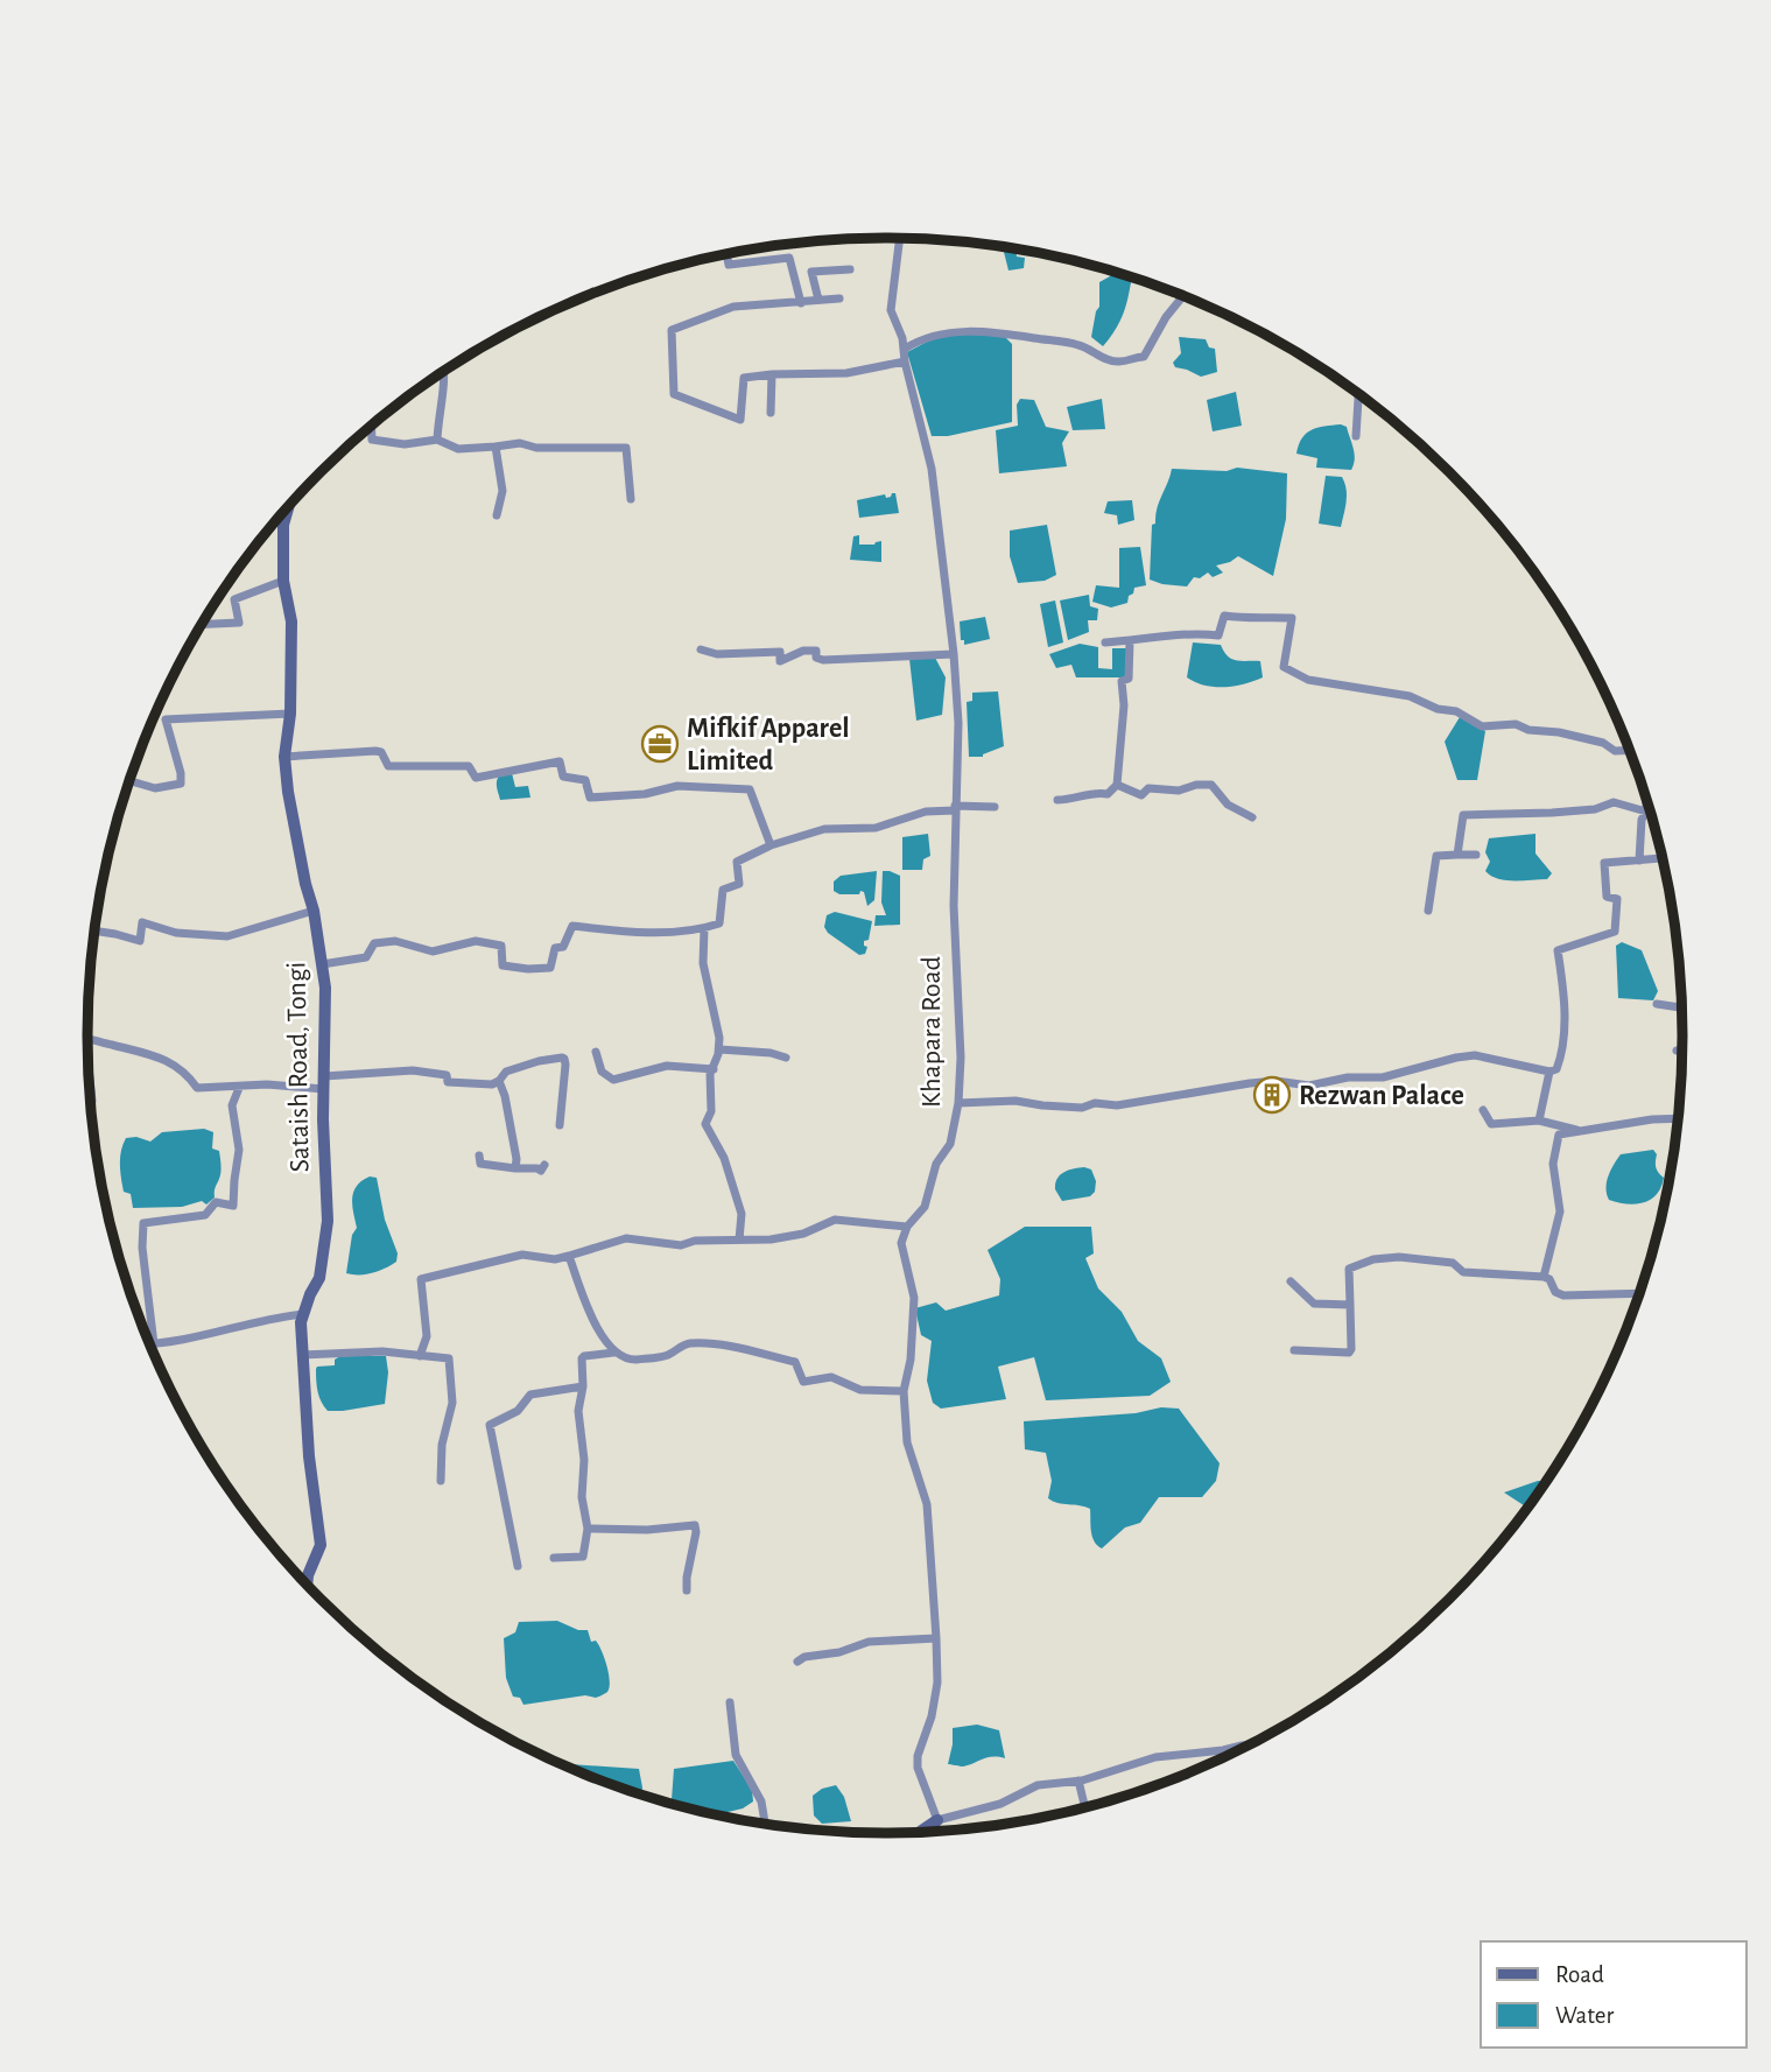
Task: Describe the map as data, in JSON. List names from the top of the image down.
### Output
{
  "streets": {
    "street": ["Khapara Road", "Sataish Road, Tongi"]
  },
  "places": {
    "office": ["Mifkif Apparel Limited"],
    "building": ["Rezwan Palace"]
  },
  "legend": ["Road", "Water"]
}
